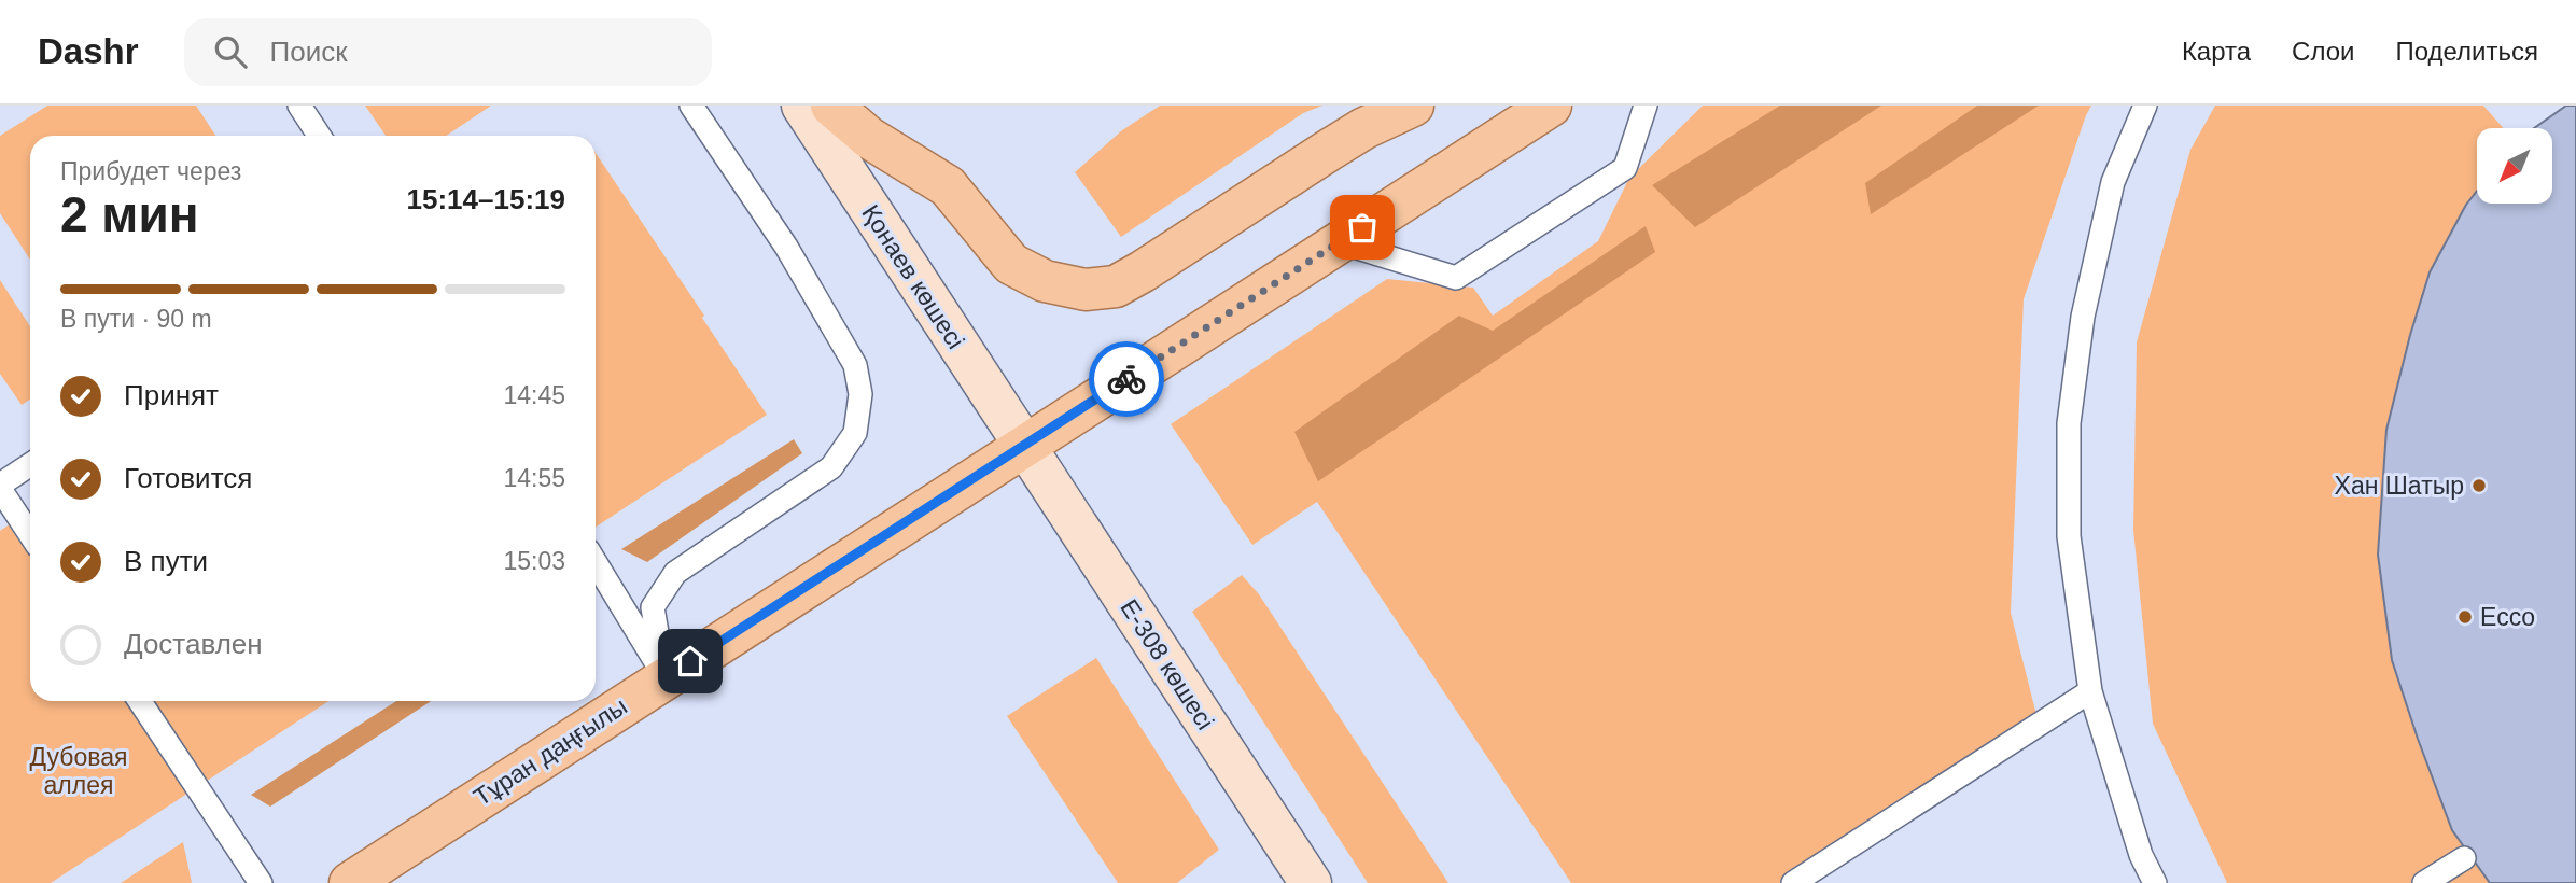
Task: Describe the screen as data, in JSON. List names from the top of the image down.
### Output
{
  "streets": {
    "main road": ["Тұран даңғылы"],
    "street": ["Қонаев көшесі", "Е-308 көшесі"]
  },
  "crossings": [
    ["Қонаев көшесі", "Е-308 көшесі"],
    ["Қонаев көшесі", "Тұран даңғылы"],
    ["Е-308 көшесі", "Тұран даңғылы"]
  ],
  "parks": ["Дубовая аллея"],
  "places": ["Хан Шатыр", "Ecco"],
  "north": "bottom left",
  "page": {
    "header": "Dashr",
    "search": "Поиск",
    "nav": ["Карта", "Слои", "Поделиться"],
    "heading": ["2 мин", "Прибудет через", "15:14–15:19"],
    "bar": "В пути · 90 m",
    "list": [
      ["Принят", "14:45"],
      ["Готовится", "14:55"],
      ["В пути", "15:03"],
      "Доставлен"
    ]
  }
}
